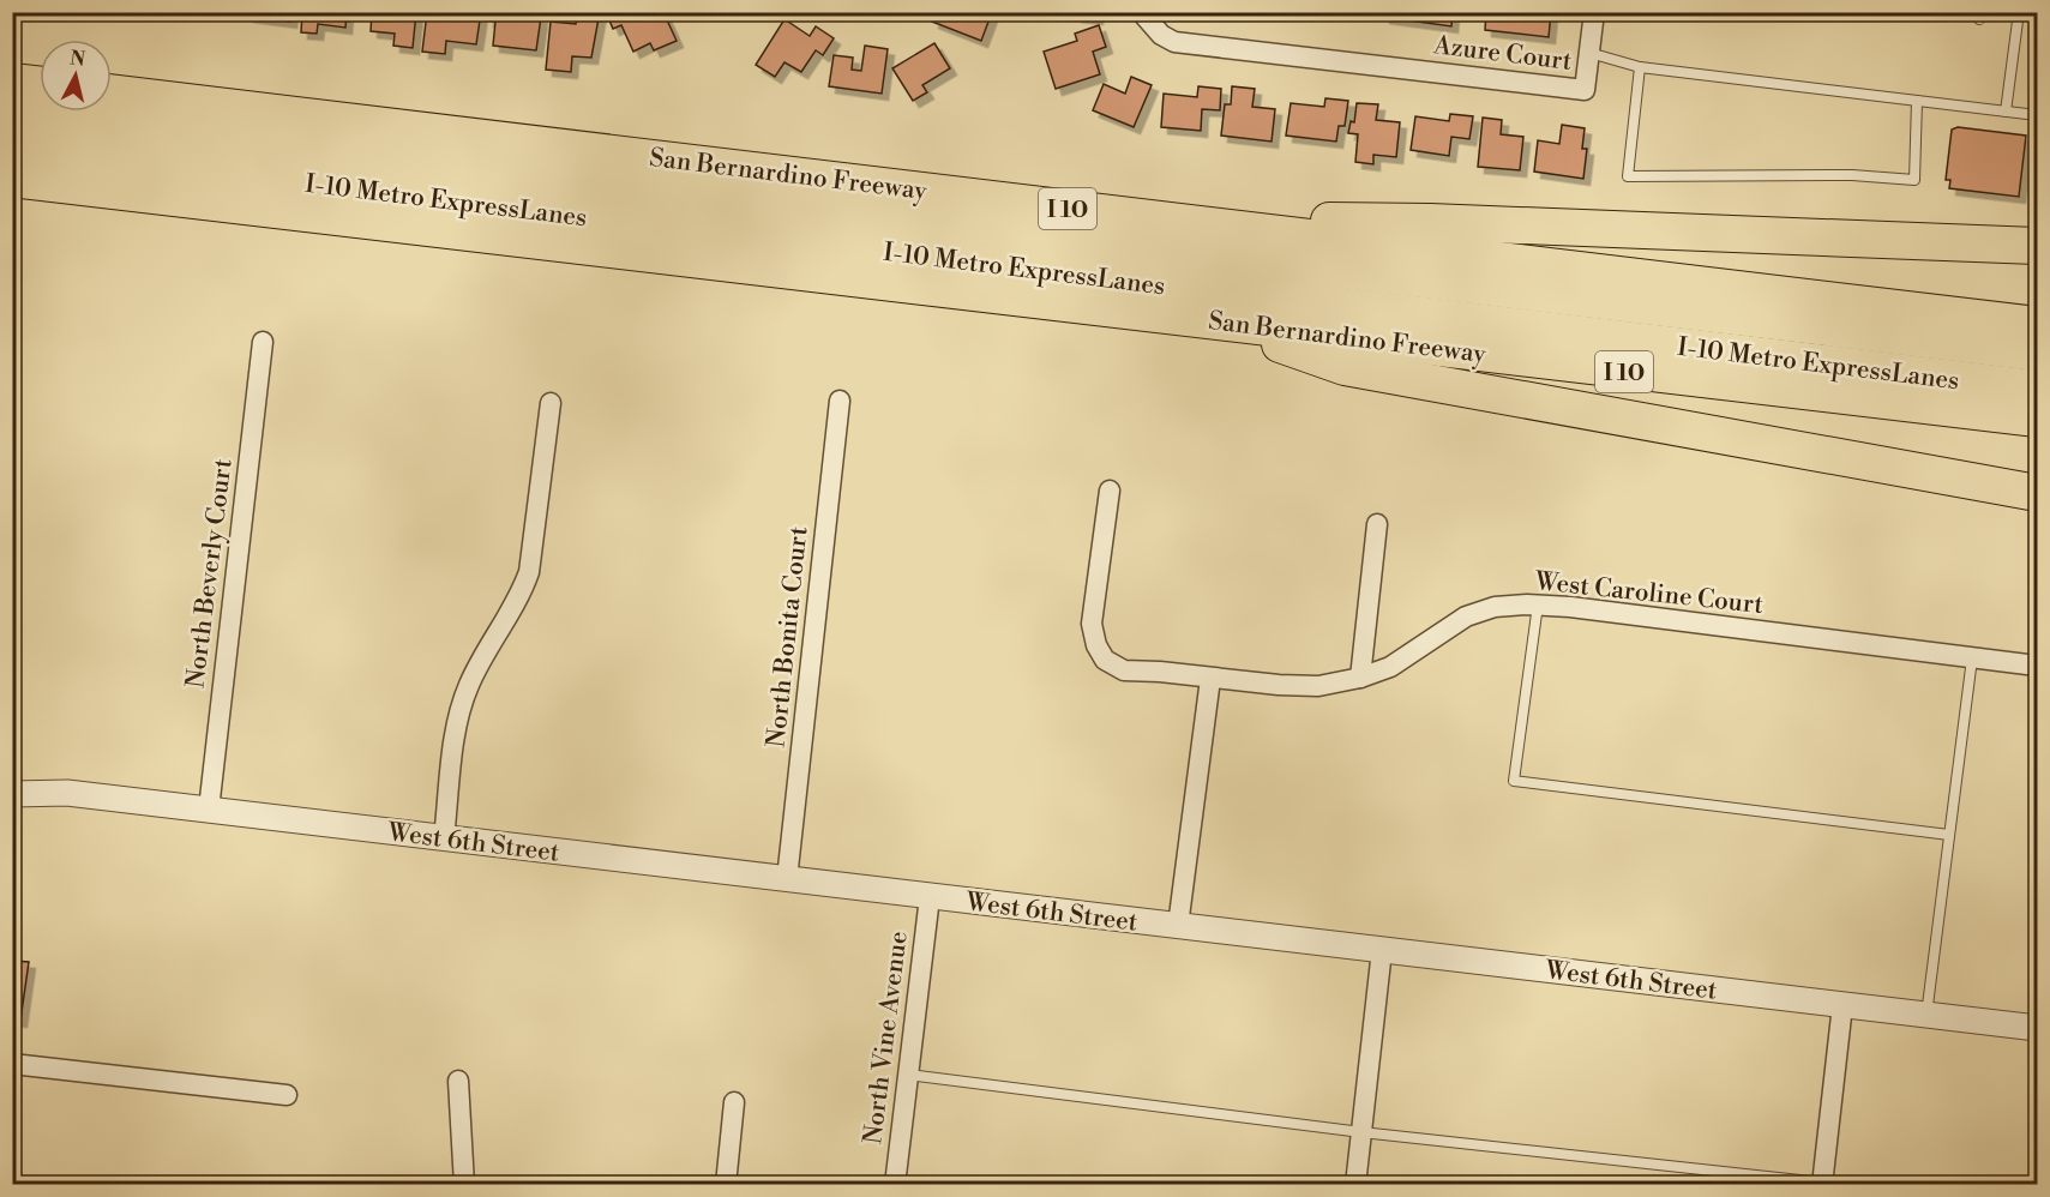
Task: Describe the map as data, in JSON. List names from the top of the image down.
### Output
{
  "streets": {
    "highway": ["San Bernardino Freeway", "I-10 Metro ExpressLanes", "I 10"],
    "street": [
      "Azure Court",
      "North Beverly Court",
      "West Caroline Court",
      "North Bonita Court",
      "West 6th Street",
      "North Vine Avenue"
    ]
  },
  "crossings": [
    ["North Beverly Court", "West 6th Street"],
    ["North Bonita Court", "West 6th Street"],
    ["West 6th Street", "North Vine Avenue"]
  ],
  "north": "top"
}
